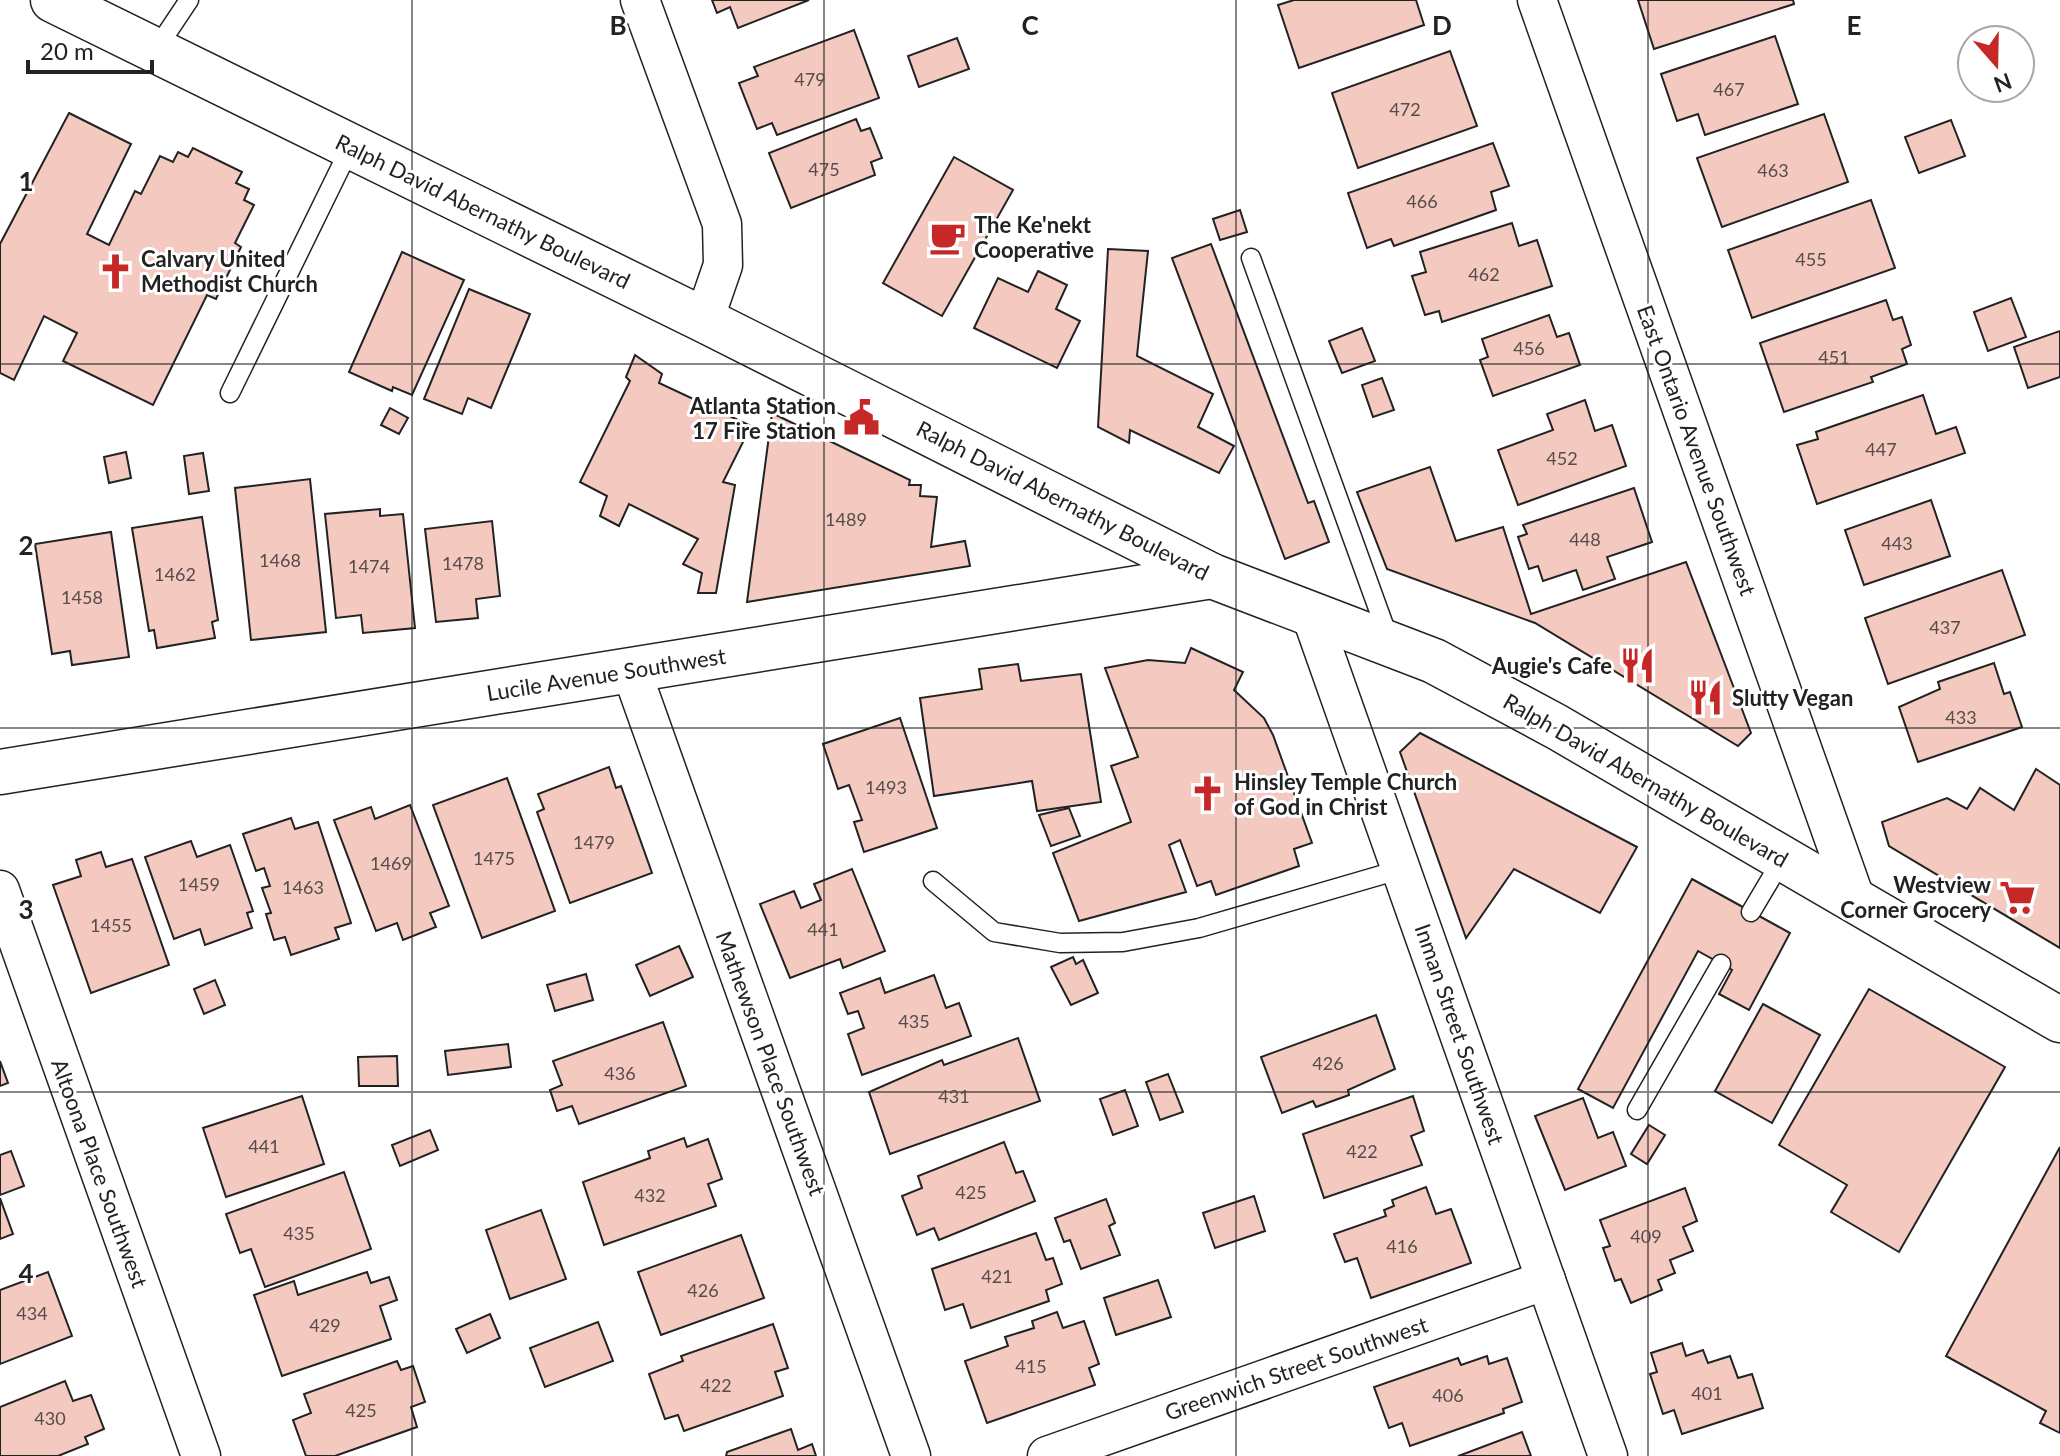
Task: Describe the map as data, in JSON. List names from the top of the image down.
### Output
{
  "streets": {
    "main road": ["Ralph David Abernathy Boulevard", "Lucile Avenue Southwest"],
    "street": [
      "East Ontario Avenue Southwest",
      "Inman Street Southwest",
      "Mathewson Place Southwest",
      "Altoona Place Southwest",
      "Greenwich Street Southwest"
    ]
  },
  "crossings": [
    ["Ralph David Abernathy Boulevard", "East Ontario Avenue Southwest"],
    ["Ralph David Abernathy Boulevard", "Lucile Avenue Southwest"],
    ["Ralph David Abernathy Boulevard", "Inman Street Southwest"],
    ["Lucile Avenue Southwest", "Mathewson Place Southwest"],
    ["Inman Street Southwest", "Greenwich Street Southwest"]
  ],
  "places": {
    "cafe": ["The Ke'nekt Cooperative"],
    "church": ["Calvary United Methodist Church", "Hinsley Temple Church of God in Christ"],
    "public building": ["Atlanta Station 17 Fire Station"],
    "restaurant": ["Augie's Cafe", "Slutty Vegan"],
    "supermarket": ["Westview Corner Grocery"]
  },
  "house_numbers": [
    "479",
    "467",
    "472",
    "475",
    "463",
    "466",
    "455",
    "462",
    "456",
    "451",
    "447",
    "452",
    "1489",
    "448",
    "443",
    "1468",
    "1478",
    "1474",
    "1462",
    "1458",
    "437",
    "433",
    "1493",
    "1479",
    "1475",
    "1469",
    "1459",
    "1463",
    "1455",
    "441",
    "435",
    "426",
    "436",
    "431",
    "441",
    "422",
    "425",
    "432",
    "435",
    "409",
    "416",
    "421",
    "426",
    "434",
    "429",
    "415",
    "422",
    "401",
    "406",
    "425",
    "430"
  ],
  "scale_bar": "20 m",
  "north": "bottom",
  "grid": {
    "columns": [
      "B",
      "C",
      "D",
      "E"
    ],
    "rows": [
      "1",
      "2",
      "3",
      "4"
    ]
  }
}
